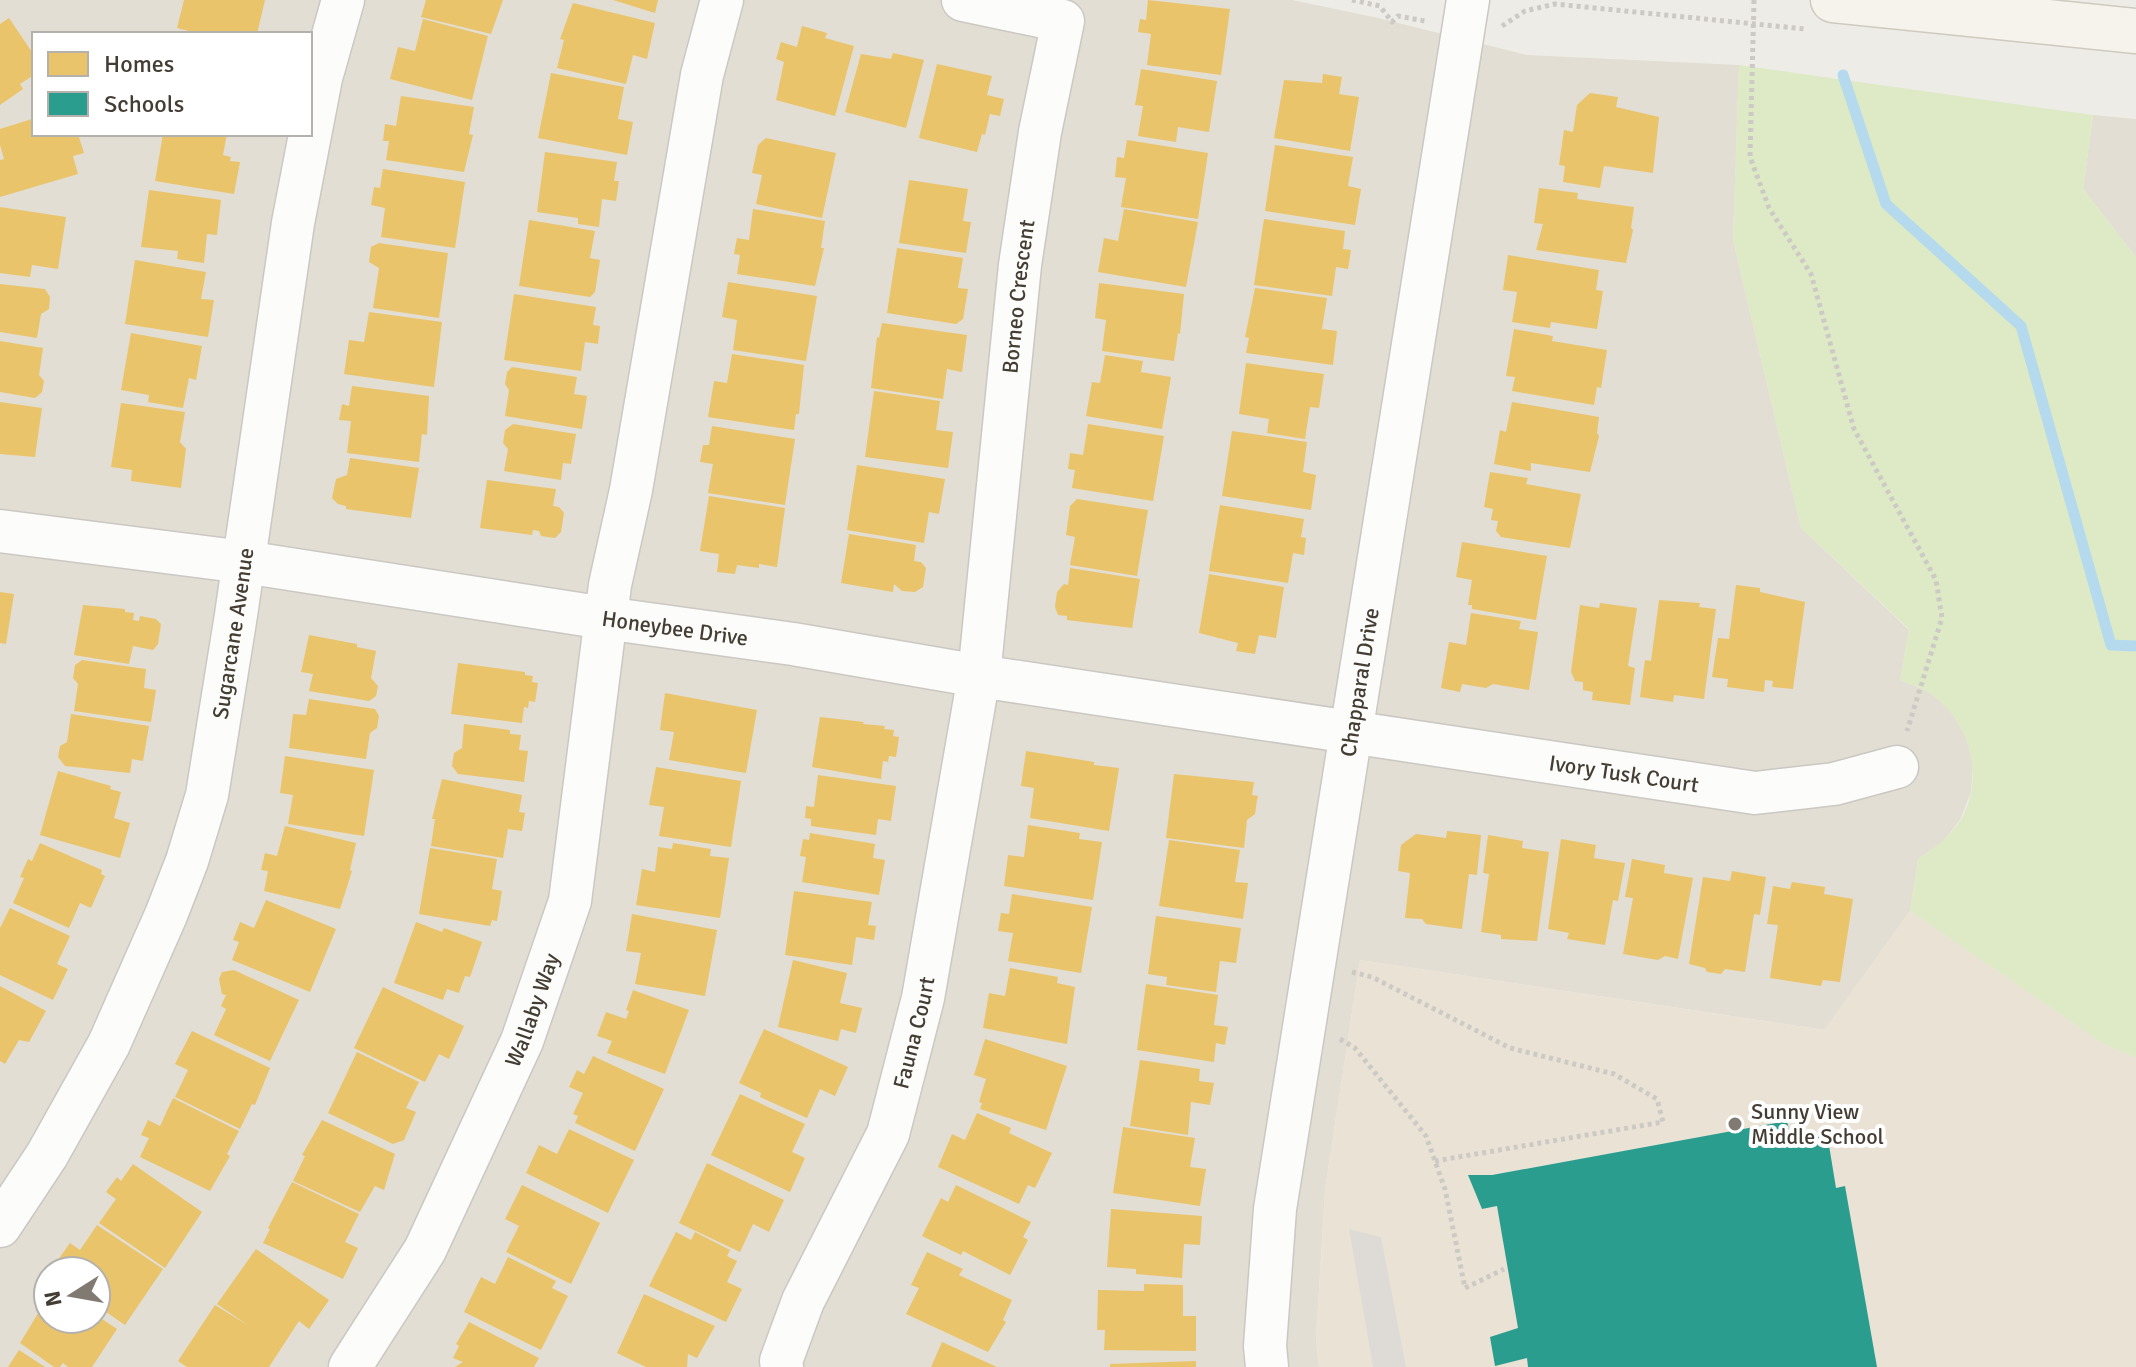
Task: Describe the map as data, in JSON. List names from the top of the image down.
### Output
{
  "streets": {
    "street": [
      "Borneo Crescent",
      "Honeybee Drive",
      "Sugarcane Avenue",
      "Chapparal Drive",
      "Ivory Tusk Court",
      "Wallaby Way",
      "Fauna Court"
    ]
  },
  "crossings": [
    ["Borneo Crescent", "Honeybee Drive"],
    ["Borneo Crescent", "Fauna Court"],
    ["Honeybee Drive", "Sugarcane Avenue"],
    ["Honeybee Drive", "Chapparal Drive"],
    ["Honeybee Drive", "Ivory Tusk Court"],
    ["Honeybee Drive", "Wallaby Way"],
    ["Honeybee Drive", "Fauna Court"],
    ["Chapparal Drive", "Ivory Tusk Court"]
  ],
  "places": ["Sunny View Middle School"],
  "legend": ["Homes", "Schools"],
  "north": "left"
}
